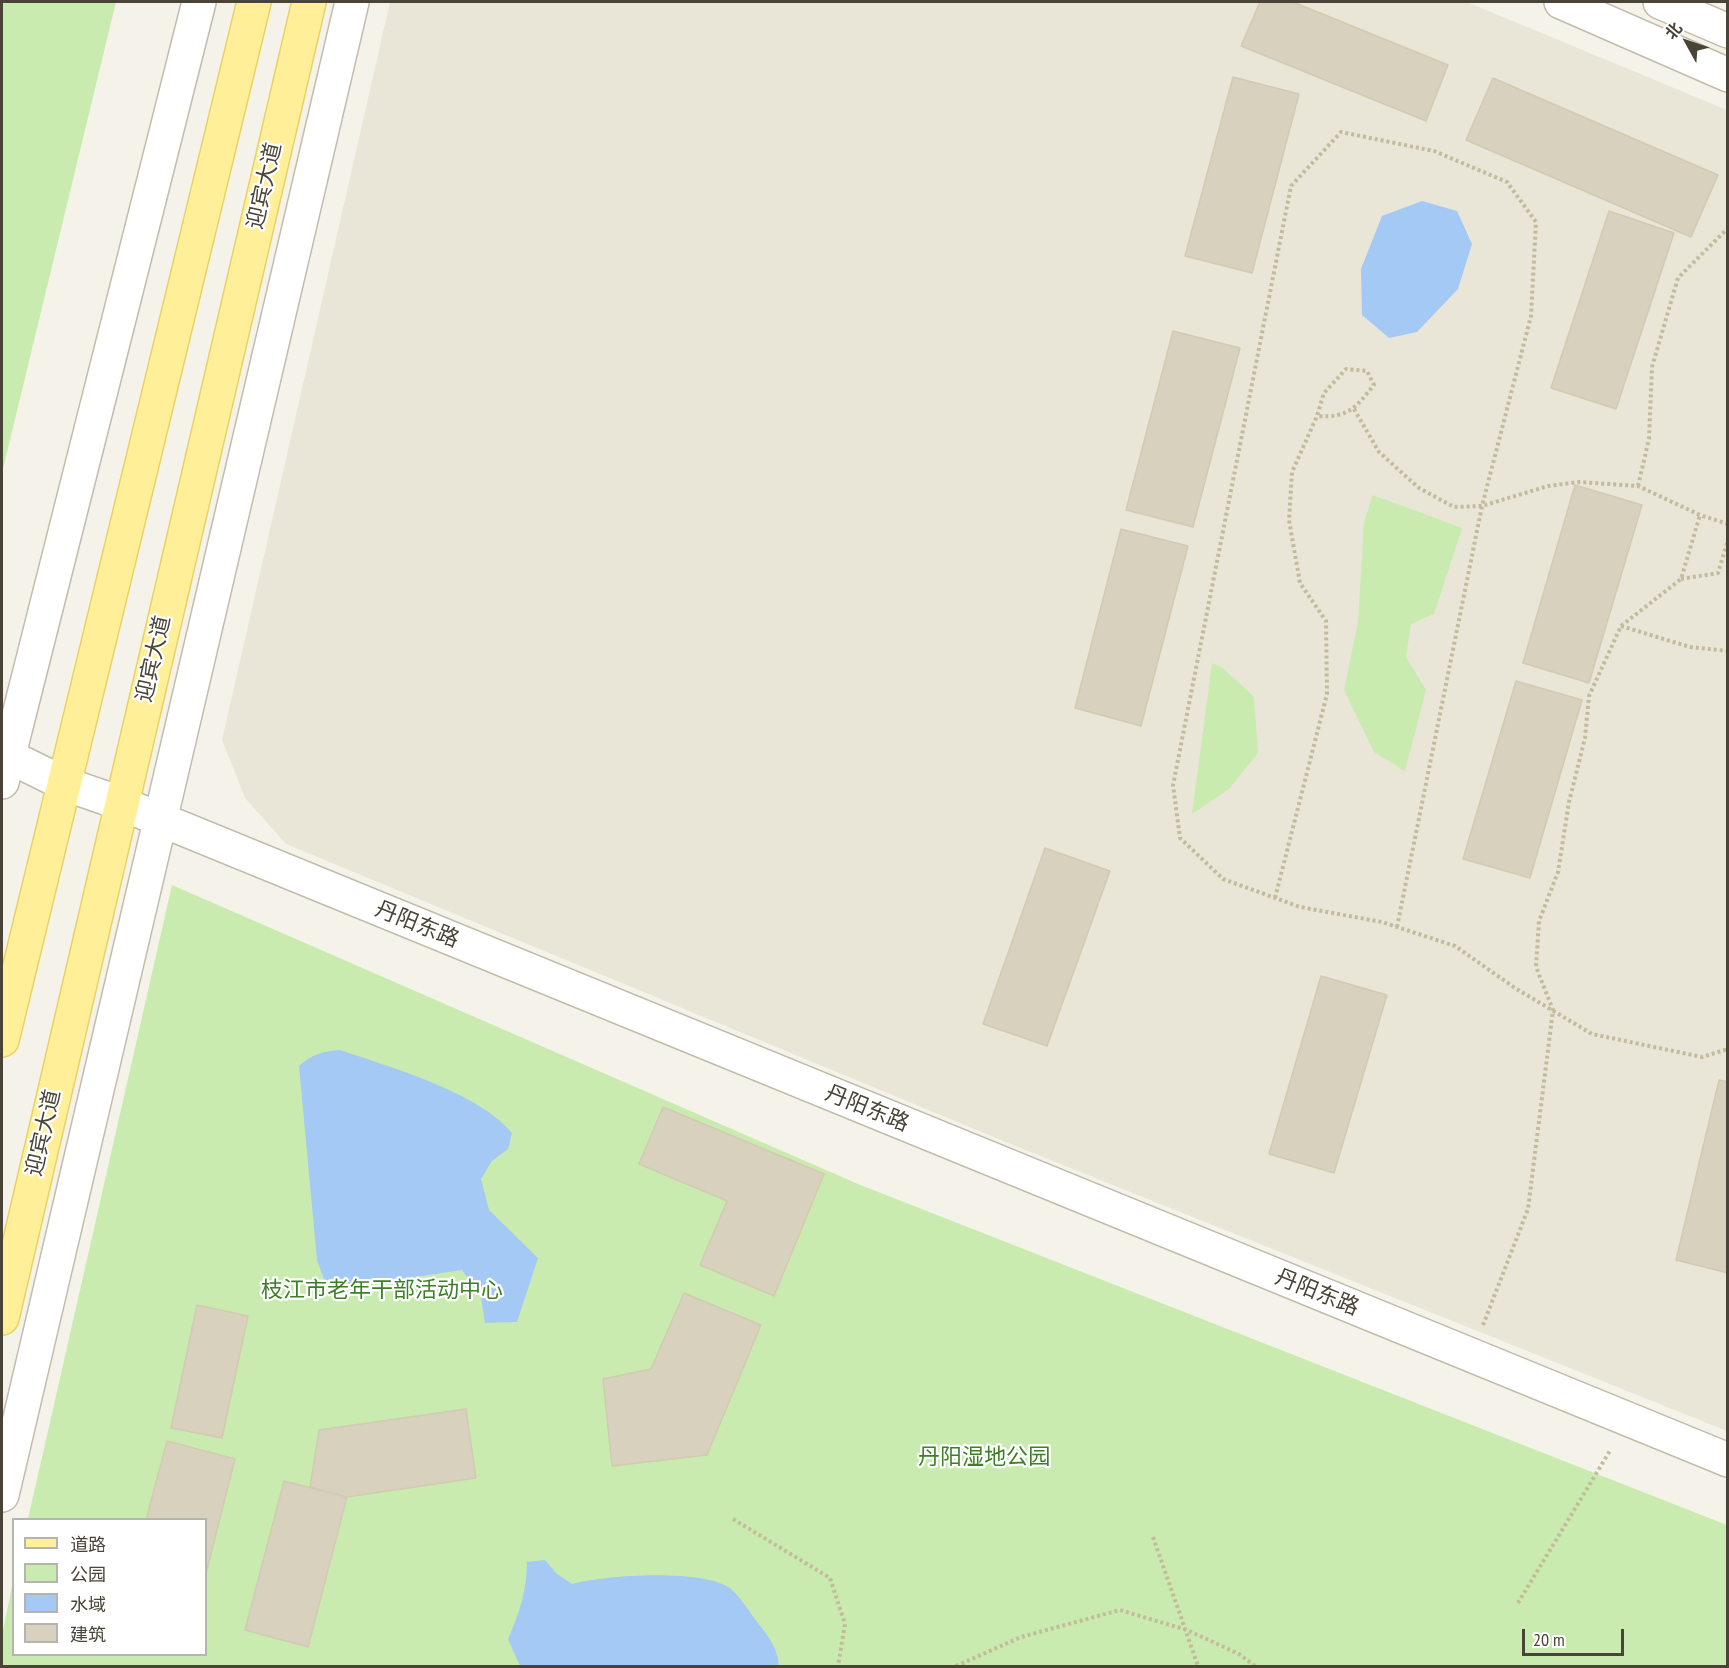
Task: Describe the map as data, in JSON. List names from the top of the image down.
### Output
{
  "streets": {
    "main road": ["迎宾大道"],
    "street": ["丹阳东路"]
  },
  "crossings": [
    ["迎宾大道", "丹阳东路"]
  ],
  "parks": ["枝江市老年干部活动中心", "丹阳湿地公园"],
  "legend": [
    "道路",
    "公园",
    "水域",
    "建筑"
  ],
  "scale_bar": "20 m",
  "north": "top left"
}
